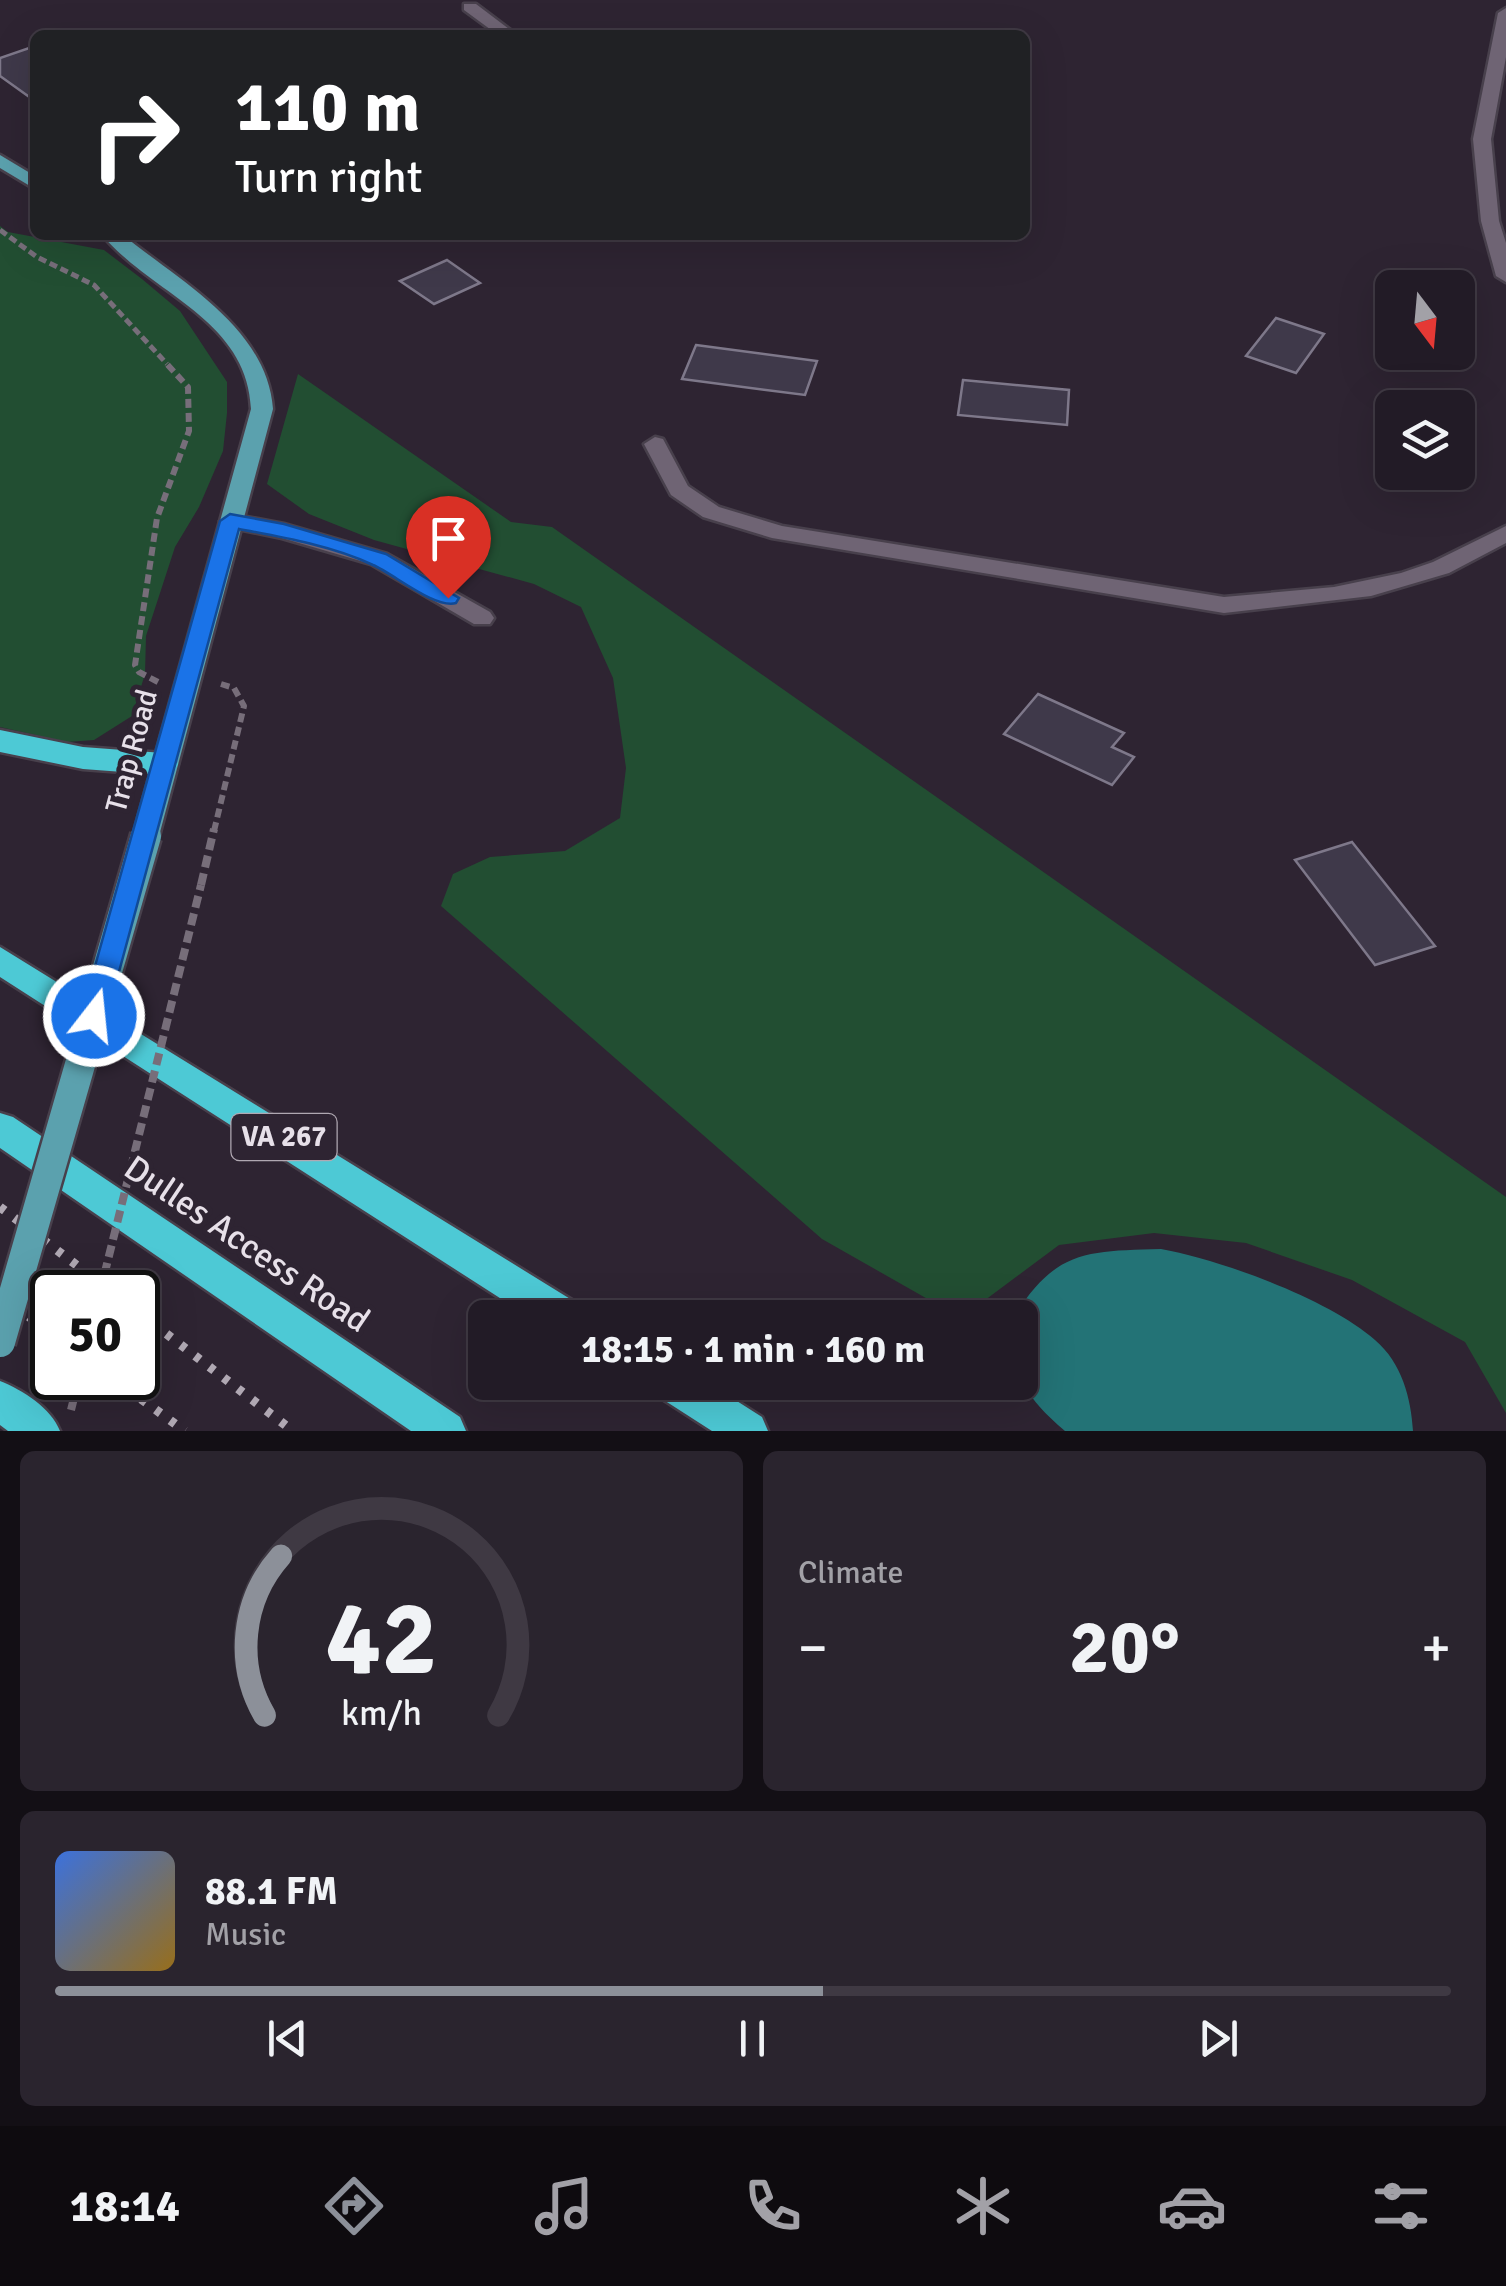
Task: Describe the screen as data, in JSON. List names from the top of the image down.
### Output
{
  "streets": {
    "highway": ["VA 267", "Dulles Access Road"],
    "main road": ["Trap Road"]
  },
  "north": "bottom",
  "page": {
    "turn": ["110 m", "Turn right"],
    "limit": "50",
    "trip": "18:15 · 1 min · 160 m",
    "tile": "Climate",
    "heat": ["−", "20°", "+"],
    "song": ["88.1 FM", "Music"],
    "tabs": "18:14",
    "gauge": ["42", "km/h"]
  }
}
